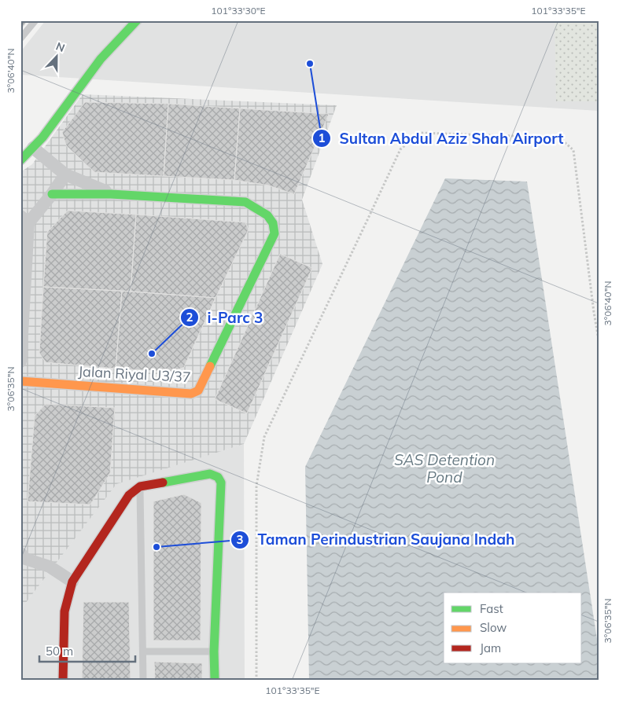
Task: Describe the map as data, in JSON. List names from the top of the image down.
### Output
{
  "streets": {
    "street": ["Jalan Riyal U3/37"]
  },
  "water": ["SAS Detention Pond"],
  "places": ["Sultan Abdul Aziz Shah Airport", "i-Parc 3", "Taman Perindustrian Saujana Indah"],
  "legend": ["Fast", "Slow", "Jam"],
  "scale_bar": "50 m",
  "north": "top",
  "coordinates": [
    "101°33'30\"E",
    "101°33'35\"E",
    "3°06'40\"N",
    "3°06'35\"N"
  ]
}
